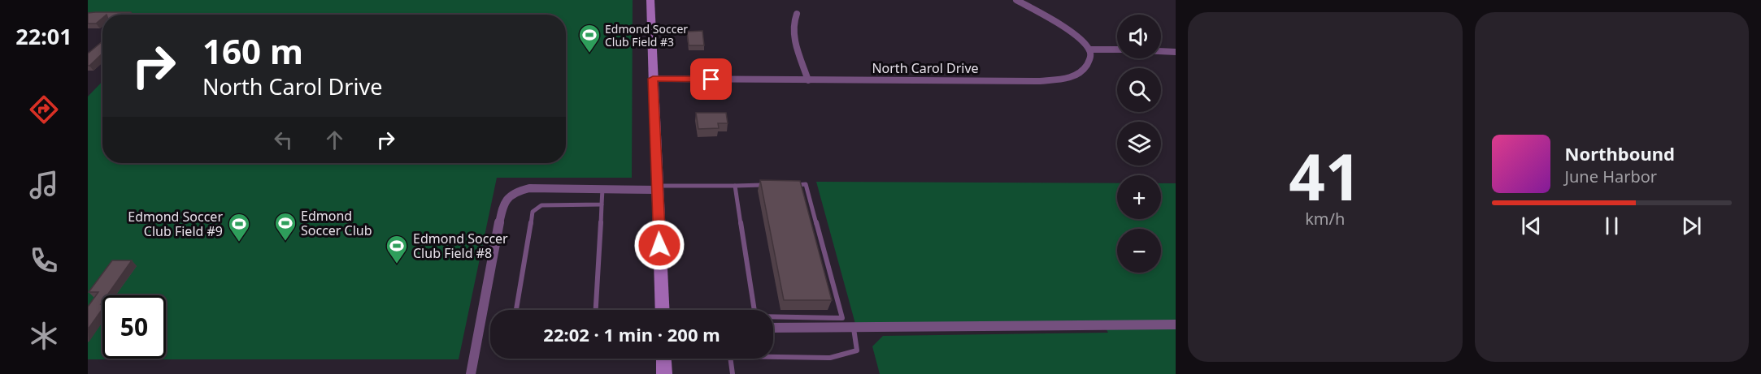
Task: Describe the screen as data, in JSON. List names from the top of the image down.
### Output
{
  "streets": {
    "street": ["North Carol Drive"]
  },
  "places": {
    "sports": [
      "Edmond Soccer Club Field #3",
      "Edmond Soccer Club",
      "Edmond Soccer Club Field #9",
      "Edmond Soccer Club Field #8"
    ]
  },
  "page": {
    "tabs": "22:01",
    "tile": ["41", "km/h"],
    "map_buttons": ["+", "−"],
    "turn": ["160 m", "North Carol Drive"],
    "song": ["Northbound", "June Harbor"],
    "limit": "50",
    "trip": "22:02 · 1 min · 200 m"
  }
}
